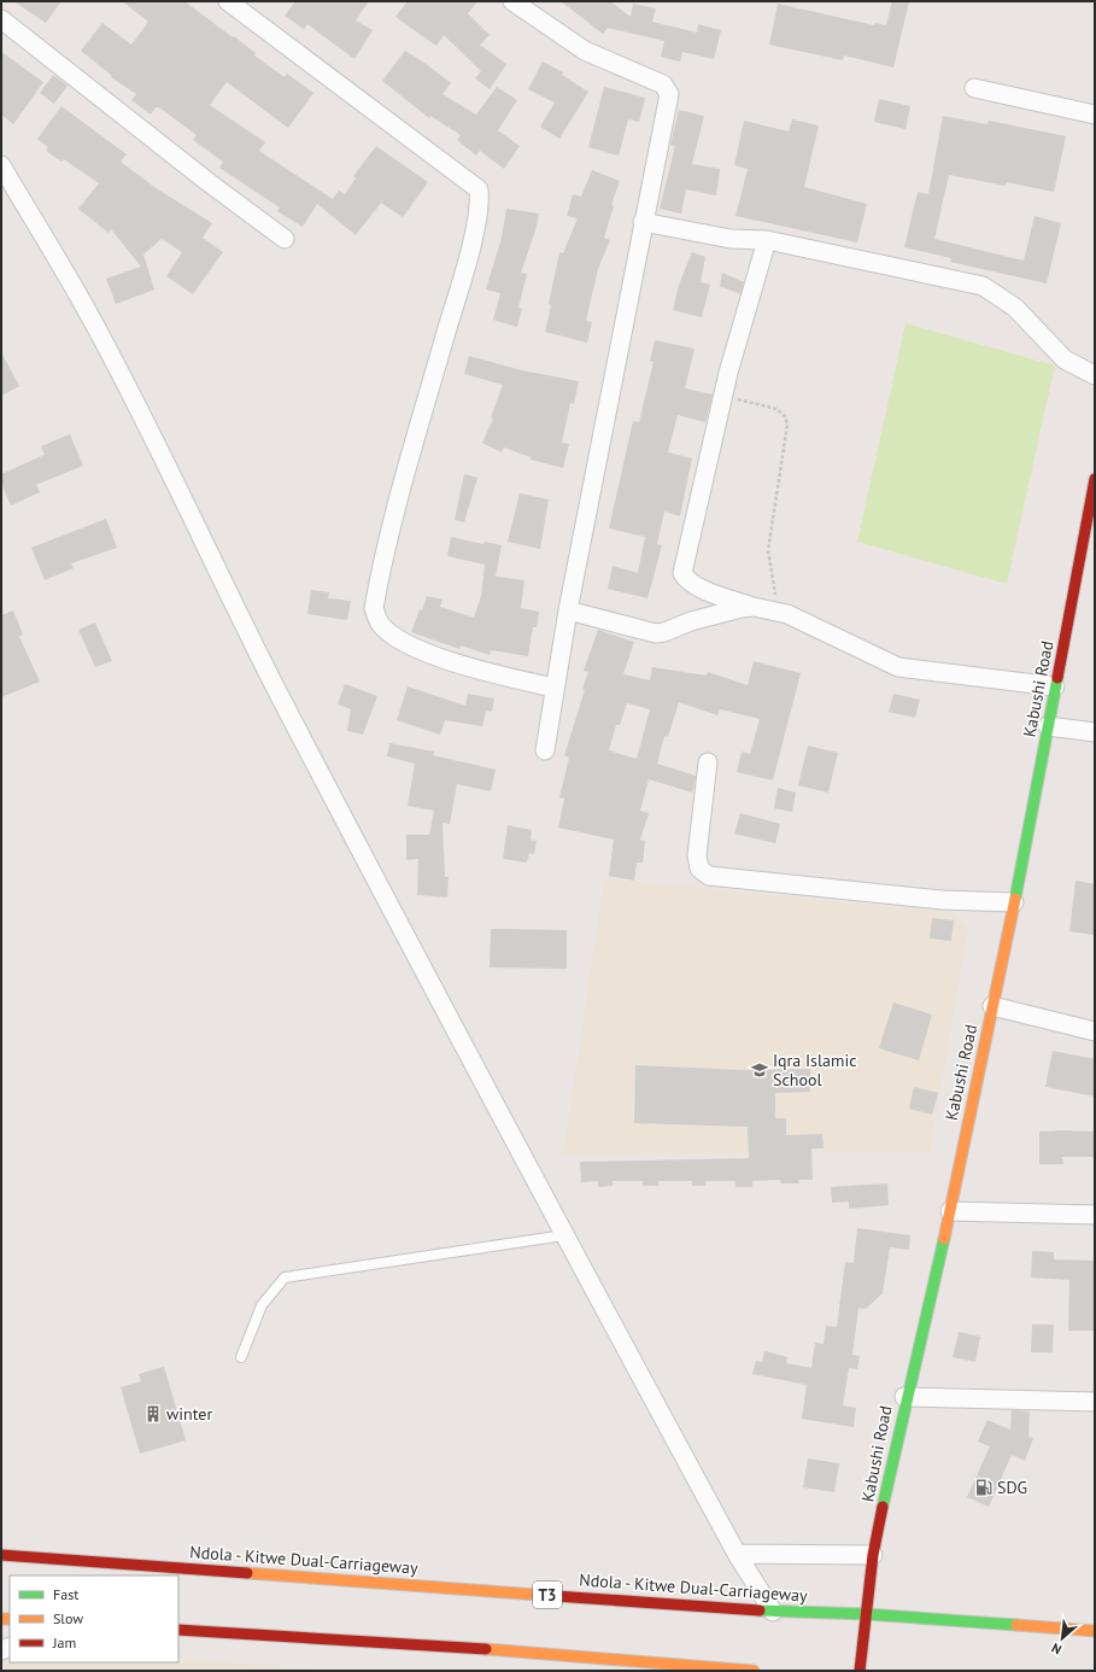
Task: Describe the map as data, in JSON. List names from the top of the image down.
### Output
{
  "streets": {
    "main road": ["Kabushi Road", "Ndola - Kitwe Dual-Carriageway", "T3"]
  },
  "crossings": [
    ["Kabushi Road", "Ndola - Kitwe Dual-Carriageway"]
  ],
  "places": {
    "school or university": ["Iqra Islamic School"],
    "building": ["winter"],
    "fuel station": ["SDG"]
  },
  "legend": ["Fast", "Slow", "Jam"],
  "north": "bottom left"
}
